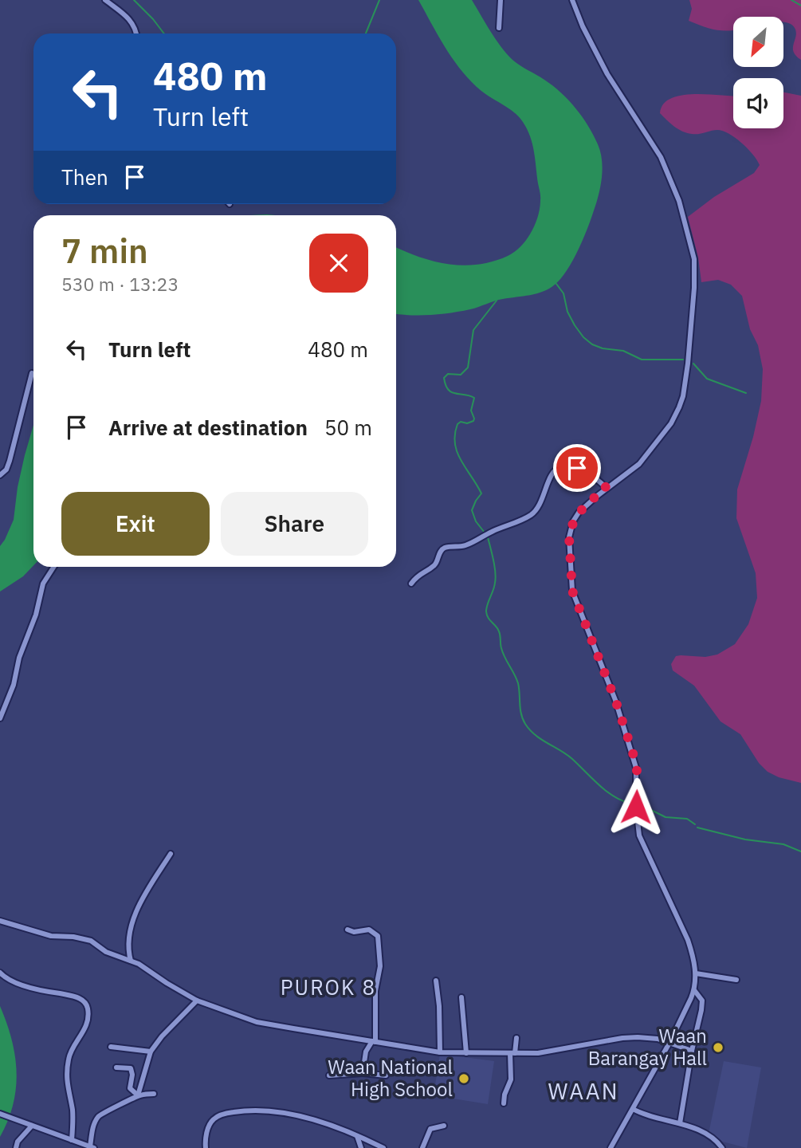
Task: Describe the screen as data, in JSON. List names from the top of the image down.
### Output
{
  "districts": ["PUROK 8", "WAAN"],
  "places": ["Waan Barangay Hall", "Waan National High School"],
  "north": "bottom left",
  "page": {
    "turn": ["480 m", "Turn left"],
    "then": "Then",
    "heading": ["7 min", "530 m · 13:23"],
    "list": [
      {
        "name": "Turn left",
        "value": "480 m"
      },
      {
        "name": "Arrive at destination",
        "value": "50 m"
      }
    ],
    "buttons": ["Exit", "Share"]
  }
}
